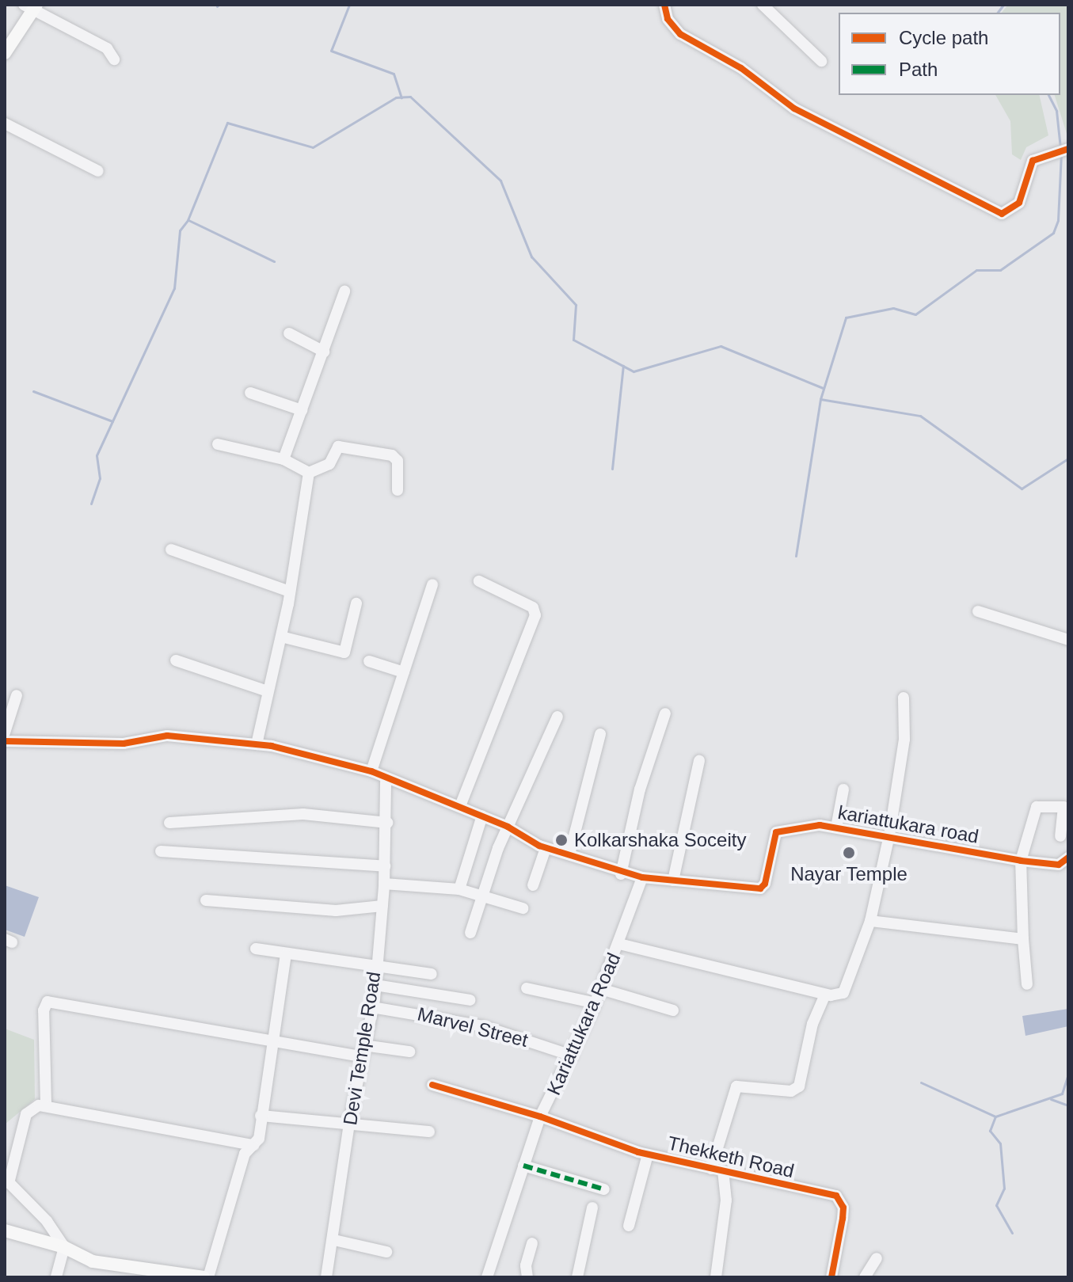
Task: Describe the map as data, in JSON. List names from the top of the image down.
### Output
{
  "streets": {
    "street": [
      "kariattukara road",
      "Kariattukara Road",
      "Marvel Street",
      "Devi Temple Road",
      "Thekketh Road"
    ]
  },
  "crossings": [
    ["kariattukara road", "Kariattukara Road"],
    ["kariattukara road", "Devi Temple Road"],
    ["Kariattukara Road", "Marvel Street"],
    ["Kariattukara Road", "Thekketh Road"],
    ["Marvel Street", "Devi Temple Road"]
  ],
  "places": ["Kolkarshaka Soceity", "Nayar Temple"],
  "legend": ["Cycle path", "Path"]
}
